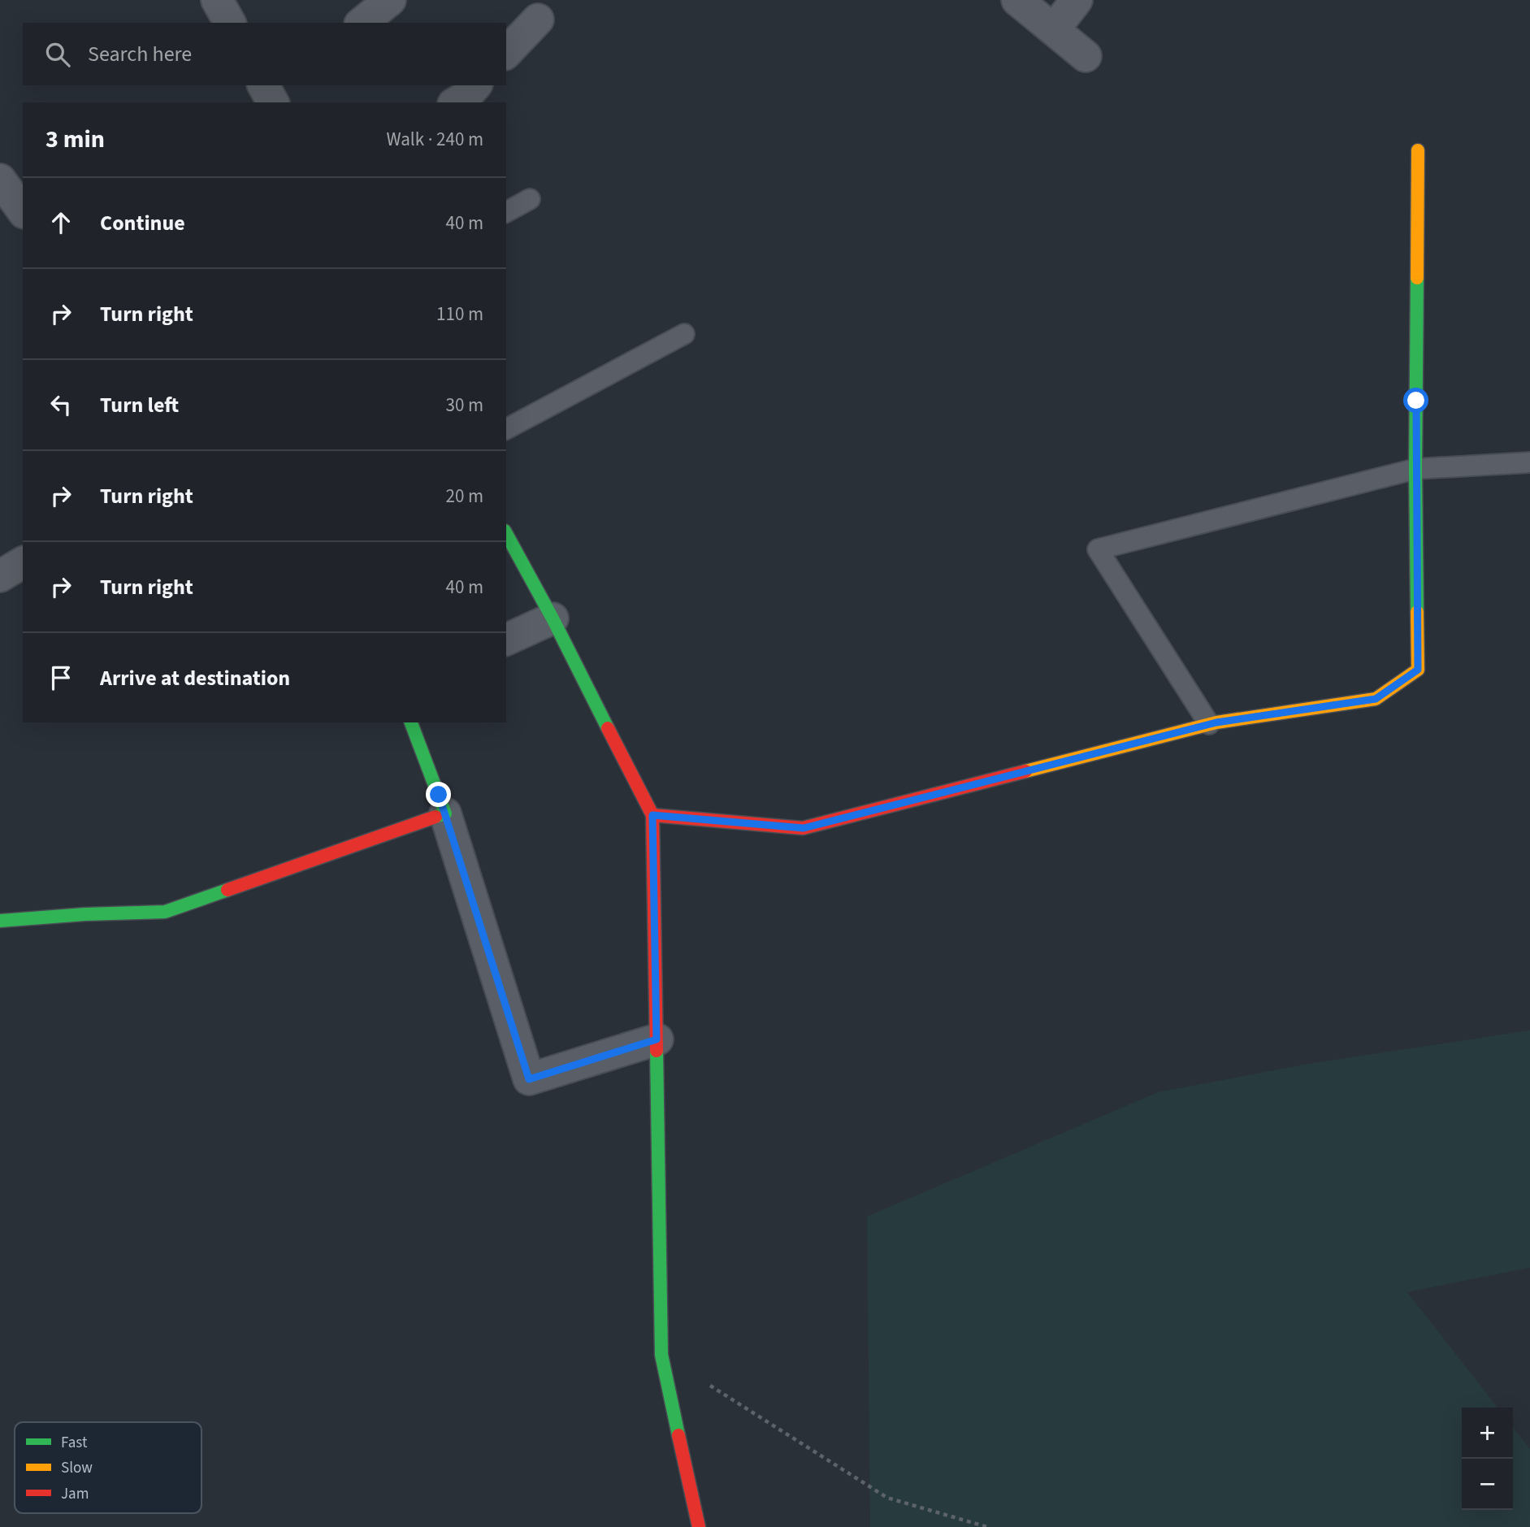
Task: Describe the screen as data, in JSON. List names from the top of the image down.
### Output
{
  "legend": ["Fast", "Slow", "Jam"],
  "page": {
    "search": "Search here",
    "heading": ["3 min", "Walk · 240 m"],
    "list": [
      ["Continue", "40 m"],
      ["Turn right", "110 m"],
      ["Turn left", "30 m"],
      ["Turn right", "20 m"],
      ["Turn right", "40 m"],
      "Arrive at destination"
    ],
    "map_buttons": ["+", "−"]
  }
}
